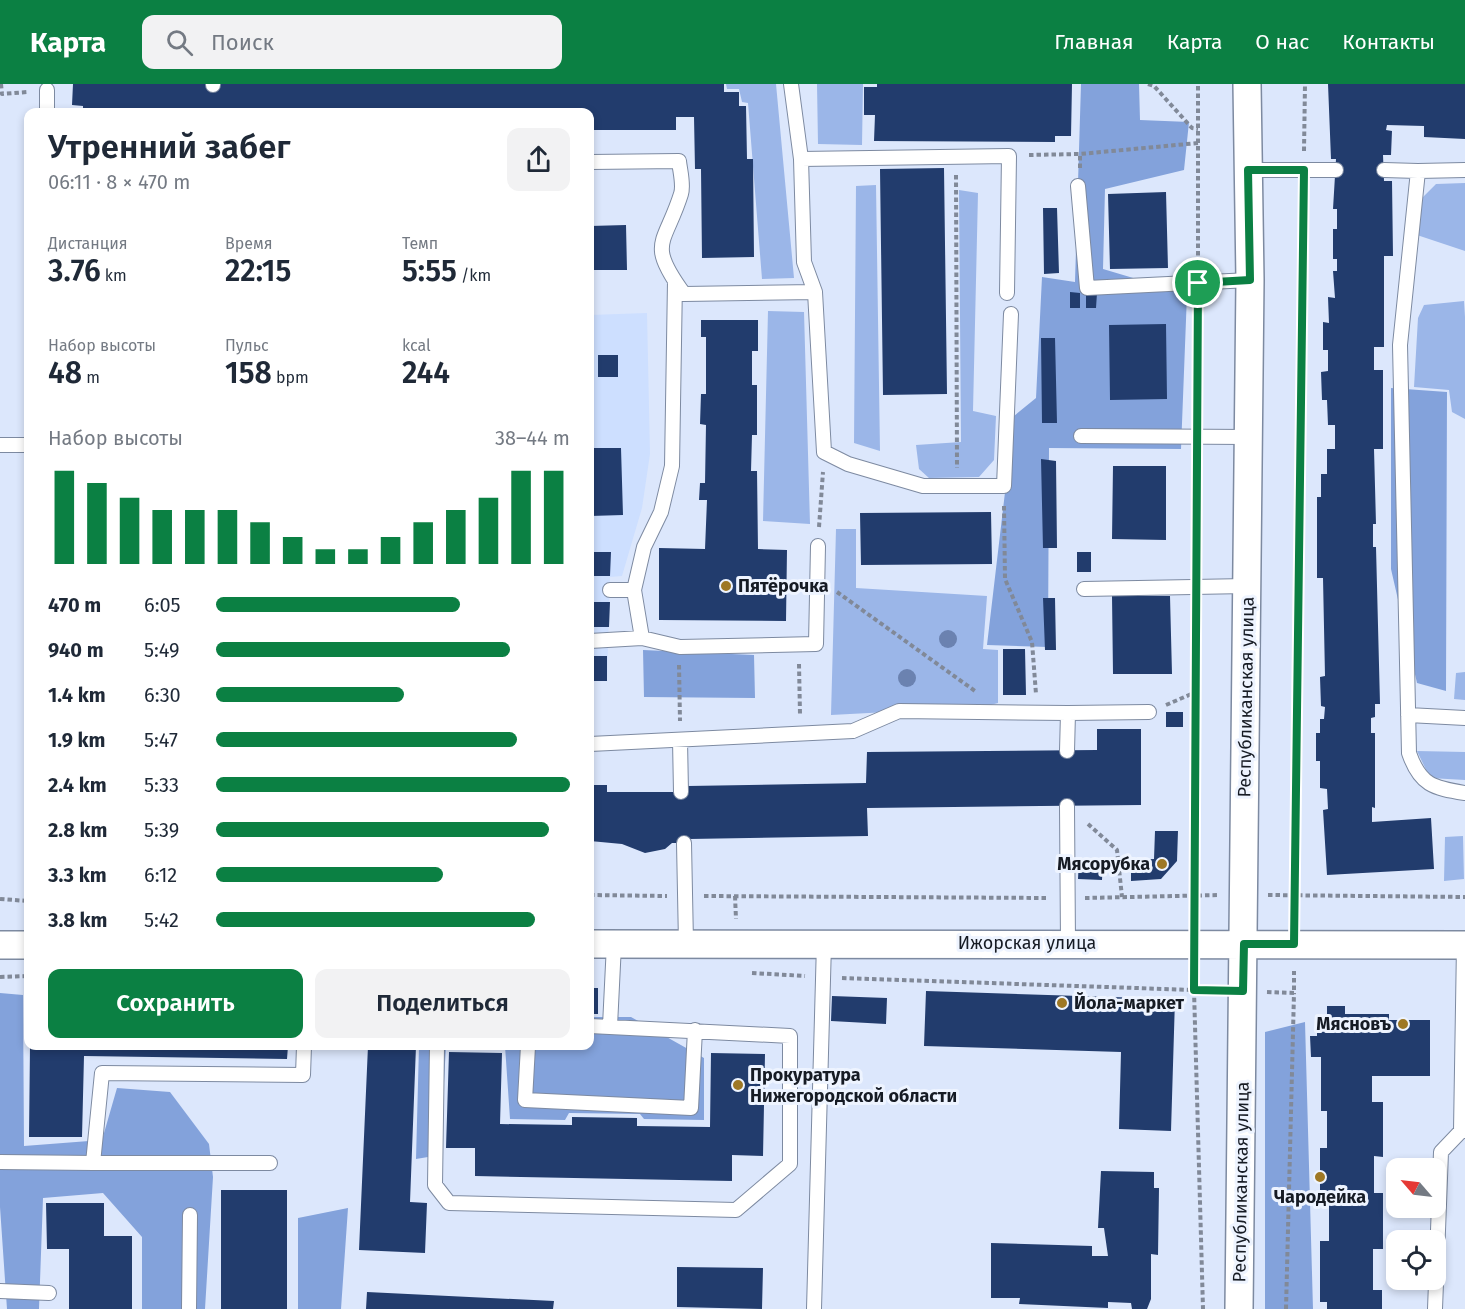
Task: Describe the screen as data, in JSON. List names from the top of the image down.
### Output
{
  "streets": {
    "street": ["Республиканская улица", "Ижорская улица"]
  },
  "crossings": [
    ["Республиканская улица", "Ижорская улица"]
  ],
  "places": [
    "Пятёрочка",
    "Мясорубка",
    "Йола-маркет",
    "Мясновъ",
    "Прокуратура Нижегородской области",
    "Чародейка"
  ],
  "north": "top left",
  "page": {
    "header": "Карта",
    "search": "Поиск",
    "nav": [
      "Главная",
      "Карта",
      "О нас",
      "Контакты"
    ],
    "heading": ["Утренний забег", "06:11 · 8 × 470 m"],
    "stats": [
      ["Дистанция", "3.76 km"],
      ["Время", "22:15"],
      ["Темп", "5:55 /km"],
      ["Набор высоты", "48 m"],
      ["Пульс", "158 bpm"],
      ["kcal", "244"]
    ],
    "chart": ["Набор высоты", "38–44 m"],
    "list": [
      {
        "name": "470 m",
        "note": "6:05"
      },
      {
        "name": "940 m",
        "note": "5:49"
      },
      {
        "name": "1.4 km",
        "note": "6:30"
      },
      {
        "name": "1.9 km",
        "note": "5:47"
      },
      {
        "name": "2.4 km",
        "note": "5:33"
      },
      {
        "name": "2.8 km",
        "note": "5:39"
      },
      {
        "name": "3.3 km",
        "note": "6:12"
      },
      {
        "name": "3.8 km",
        "note": "5:42"
      }
    ],
    "buttons": ["Сохранить", "Поделиться"]
  }
}
